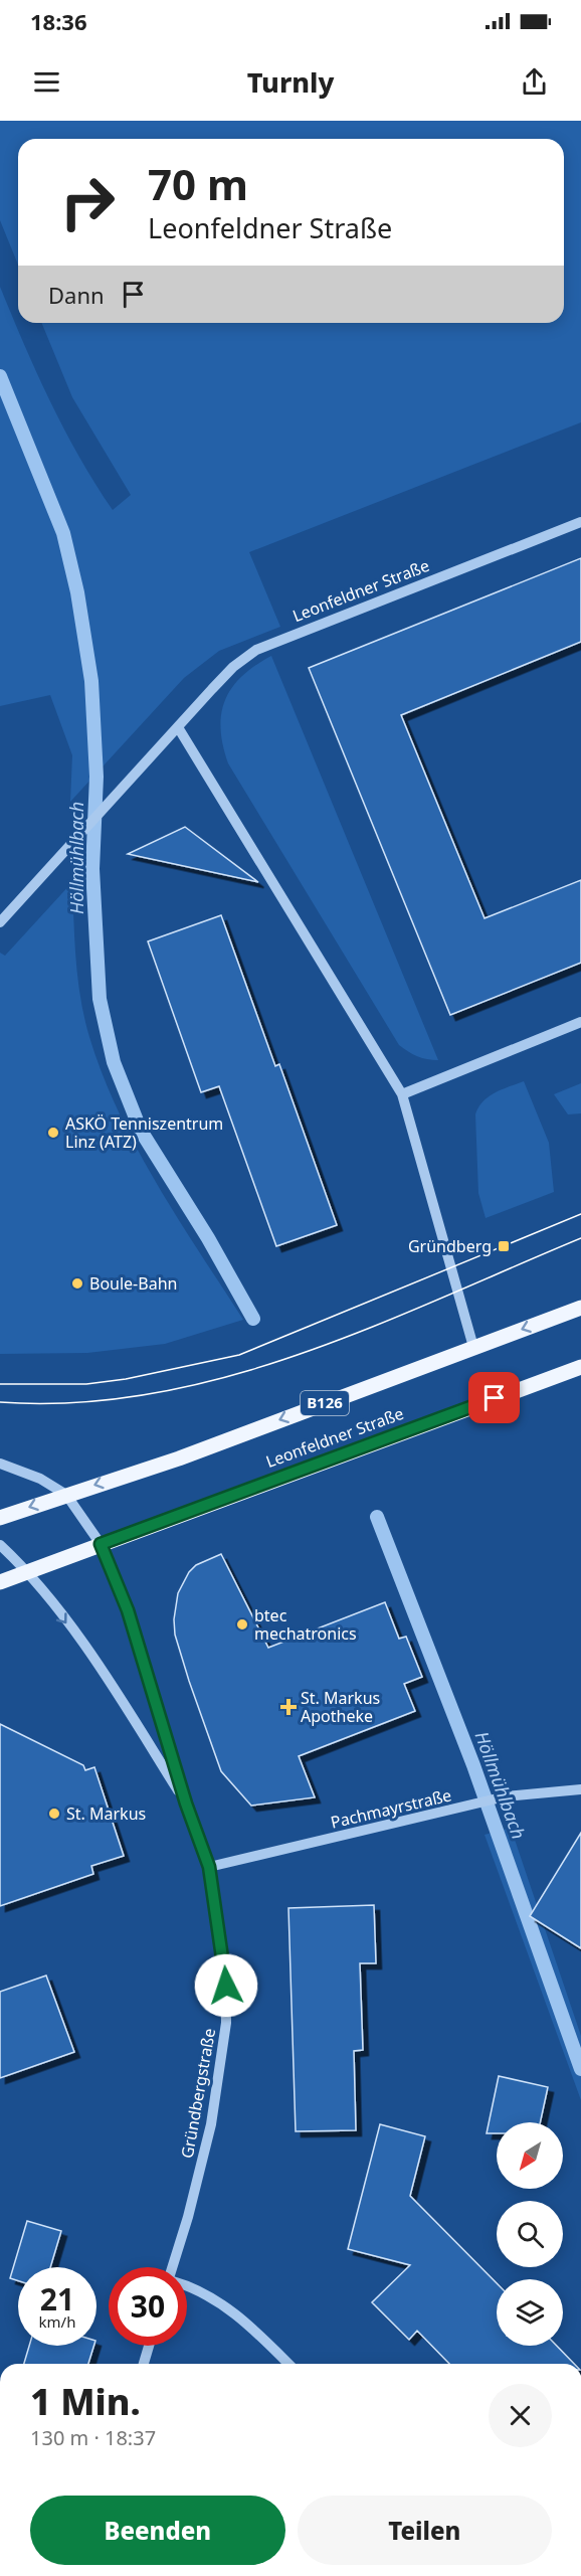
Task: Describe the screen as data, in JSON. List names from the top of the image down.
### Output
{
  "streets": {
    "main road": ["Leonfeldner Straße", "B126"],
    "street": ["Pachmayrstraße", "Gründbergstraße"]
  },
  "crossings": [
    ["Leonfeldner Straße", "Gründbergstraße"],
    ["Pachmayrstraße", "Gründbergstraße"]
  ],
  "water": ["Höllmühlbach"],
  "places": {
    "other": [
      "ASKÖ Tenniszentrum Linz (ATZ)",
      "Boule-Bahn",
      "btec mechatronics",
      "St. Markus"
    ],
    "transit": ["Gründberg"],
    "health": ["St. Markus Apotheke"]
  },
  "north": "bottom left",
  "page": {
    "status": "18:36",
    "header": "Turnly",
    "turn": ["70 m", "Leonfeldner Straße"],
    "then": "Dann",
    "speed": "21 km/h",
    "limit": "30",
    "heading": ["1 Min.", "130 m · 18:37"],
    "buttons": ["Beenden", "Teilen"]
  }
}
